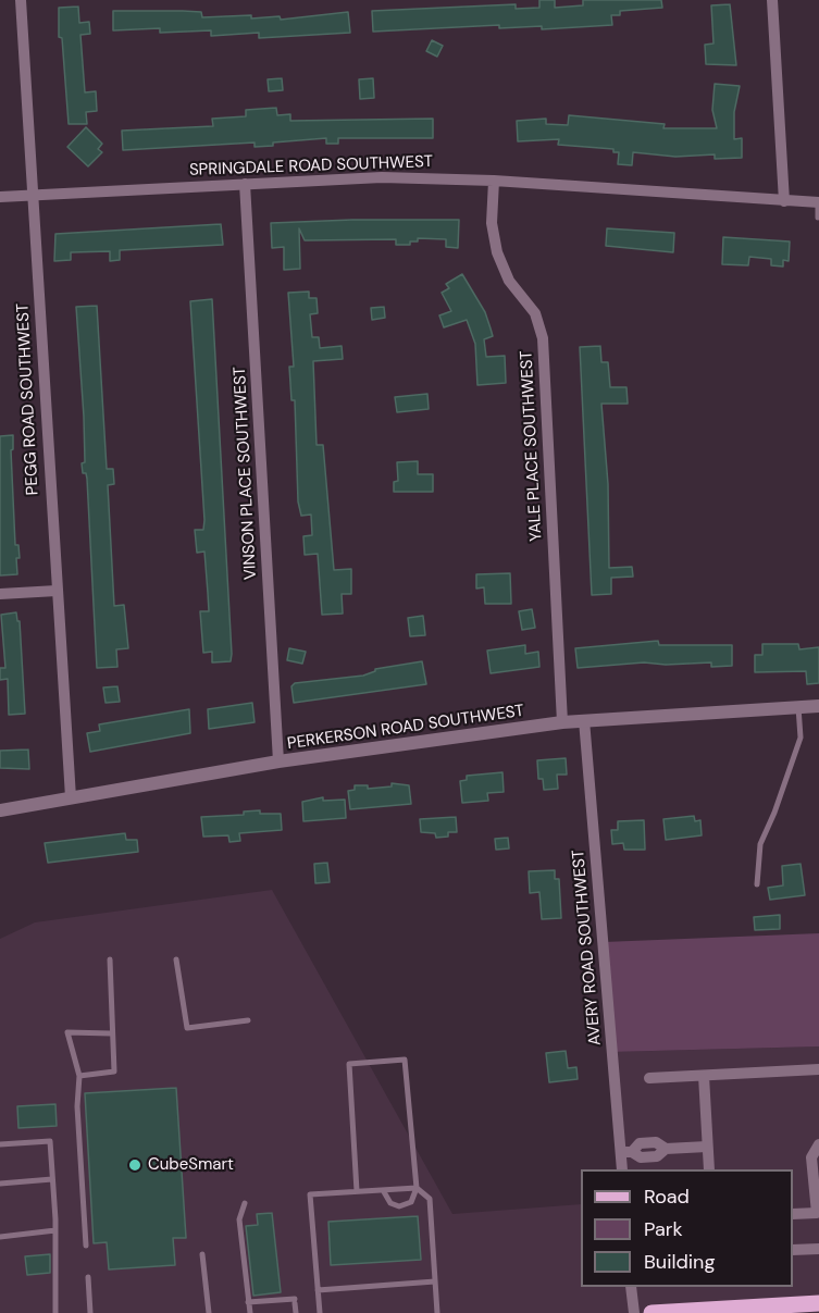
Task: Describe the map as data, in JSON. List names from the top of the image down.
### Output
{
  "streets": {
    "street": [
      "SPRINGDALE ROAD SOUTHWEST",
      "PEGG ROAD SOUTHWEST",
      "YALE PLACE SOUTHWEST",
      "VINSON PLACE SOUTHWEST",
      "PERKERSON ROAD SOUTHWEST",
      "AVERY ROAD SOUTHWEST"
    ]
  },
  "crossings": [
    ["SPRINGDALE ROAD SOUTHWEST", "PEGG ROAD SOUTHWEST"],
    ["SPRINGDALE ROAD SOUTHWEST", "YALE PLACE SOUTHWEST"],
    ["SPRINGDALE ROAD SOUTHWEST", "VINSON PLACE SOUTHWEST"],
    ["PEGG ROAD SOUTHWEST", "PERKERSON ROAD SOUTHWEST"],
    ["YALE PLACE SOUTHWEST", "PERKERSON ROAD SOUTHWEST"],
    ["VINSON PLACE SOUTHWEST", "PERKERSON ROAD SOUTHWEST"],
    ["PERKERSON ROAD SOUTHWEST", "AVERY ROAD SOUTHWEST"]
  ],
  "places": ["CubeSmart"],
  "legend": ["Road", "Park", "Building"]
}
